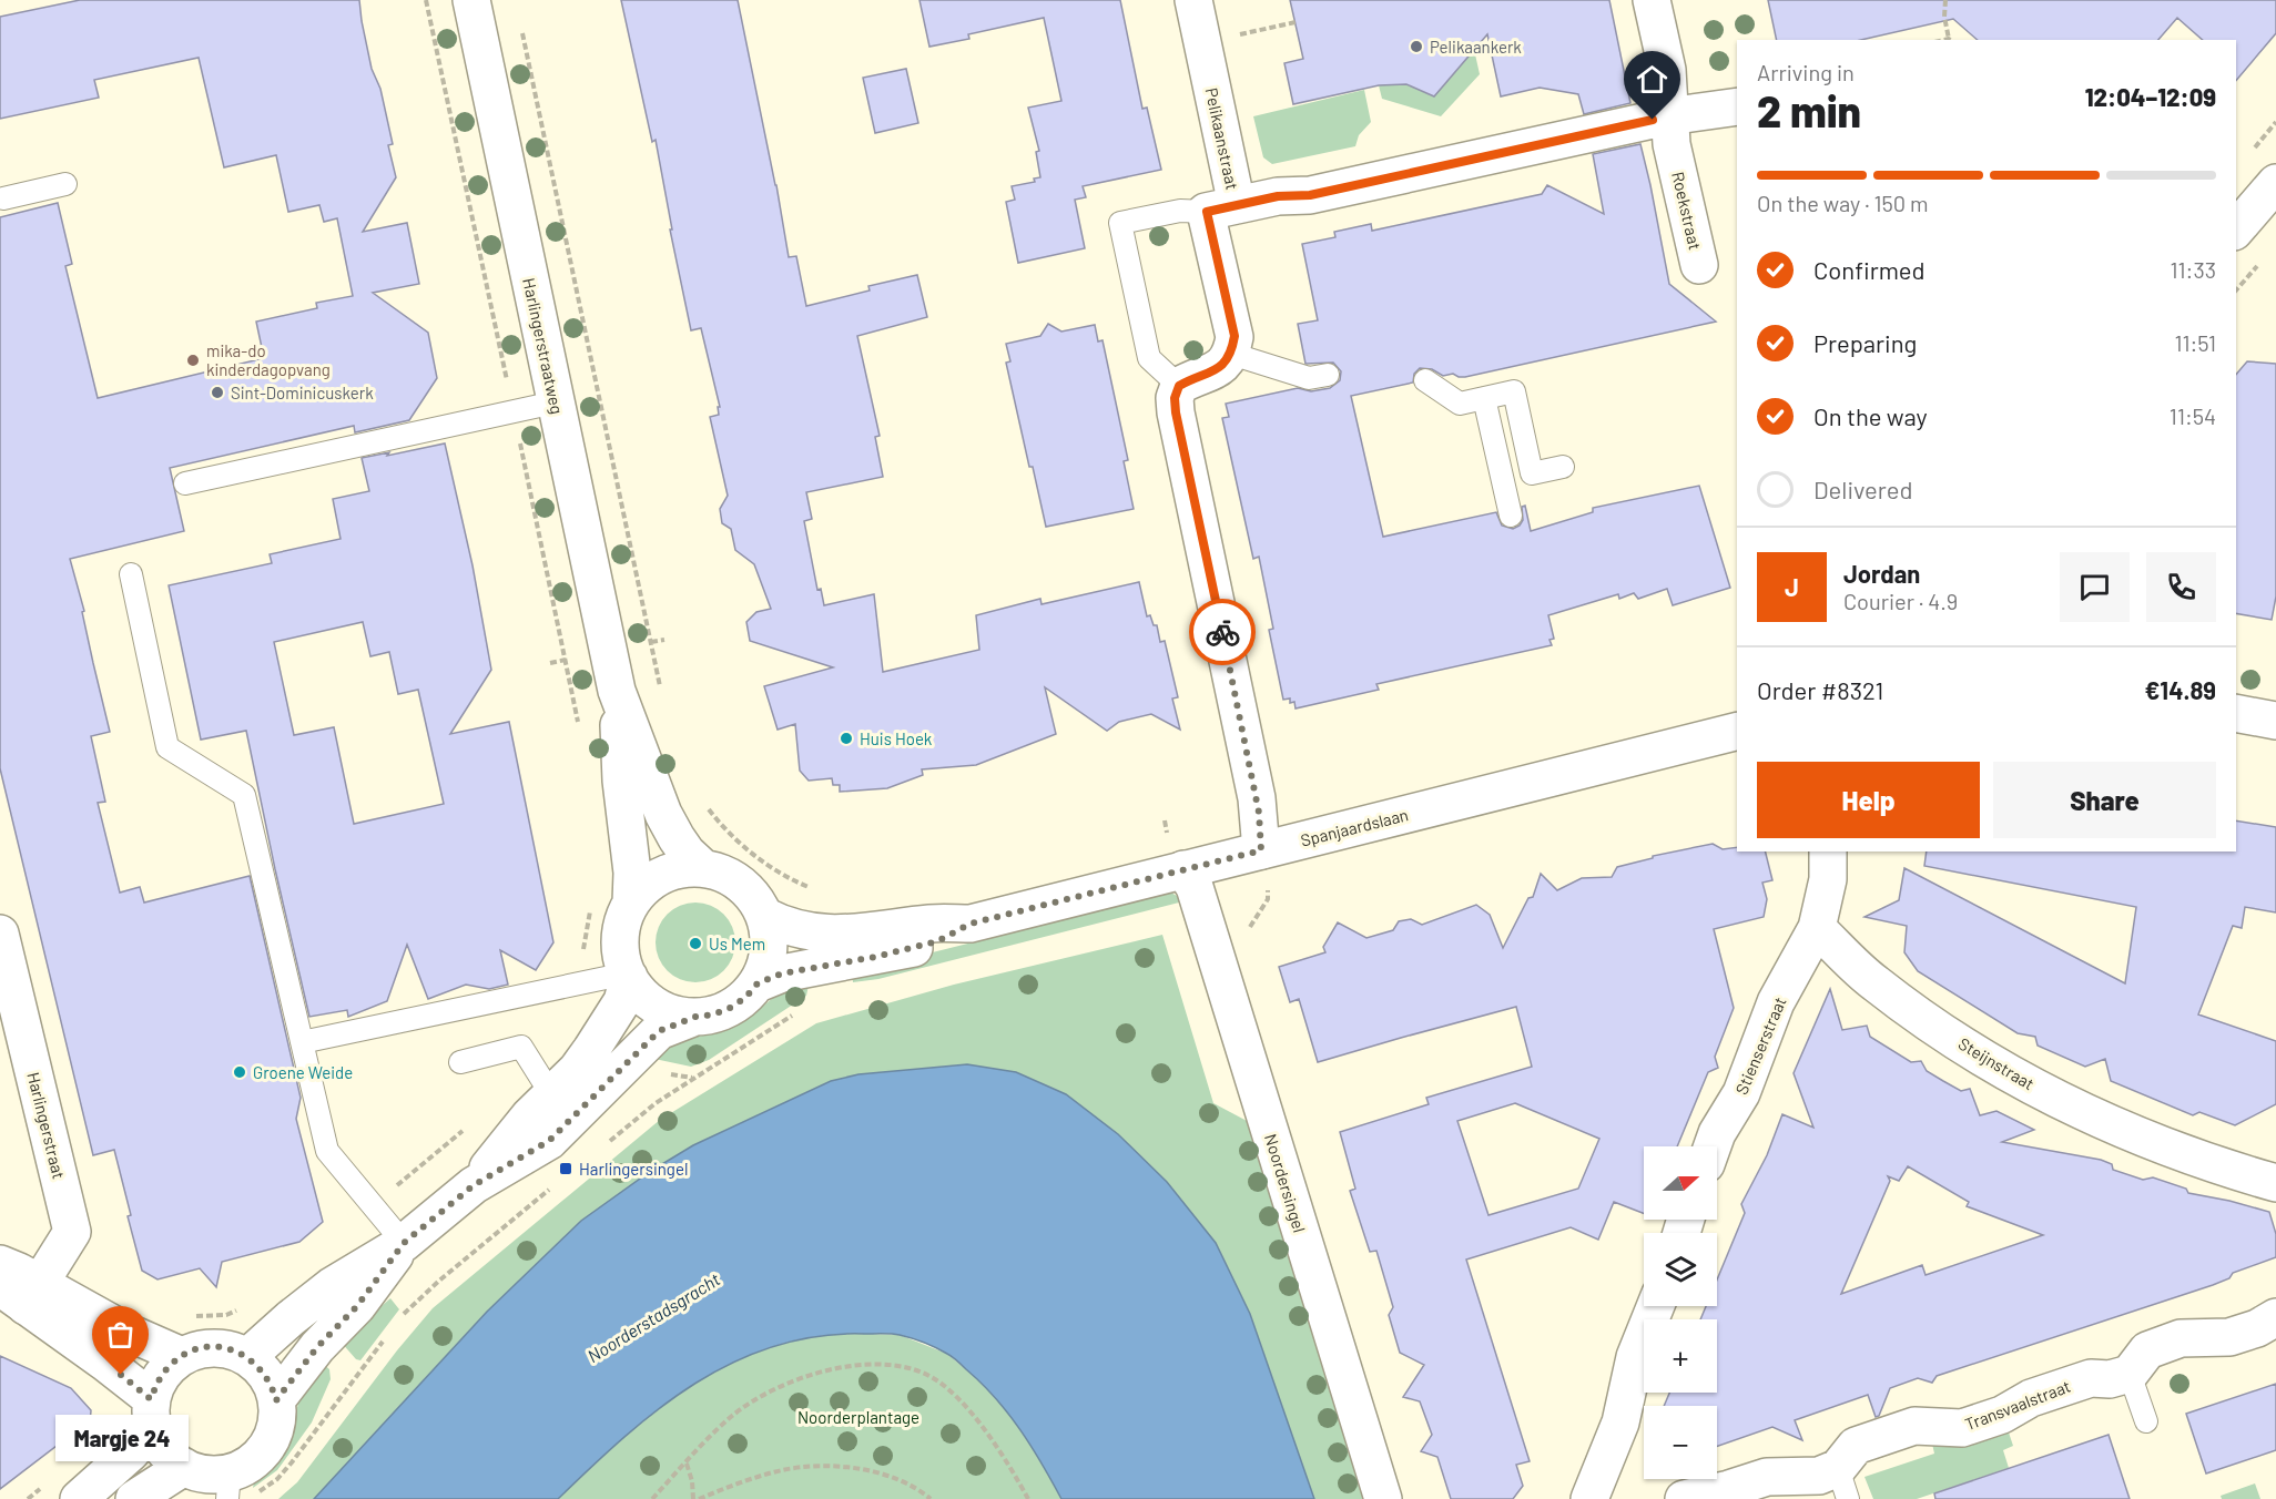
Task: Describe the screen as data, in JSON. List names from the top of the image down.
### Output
{
  "streets": {
    "main road": [
      "Pelikaanstraat",
      "Roekstraat",
      "Harlingerstraatweg",
      "Spanjaardslaan",
      "Stienserstraat",
      "Steijnstraat",
      "Harlingerstraat",
      "Noordersingel",
      "Transvaalstraat"
    ]
  },
  "crossings": [
    ["Harlingerstraatweg", "Spanjaardslaan"],
    ["Spanjaardslaan", "Noordersingel"],
    ["Stienserstraat", "Steijnstraat"]
  ],
  "water": ["Noorderstadsgracht"],
  "parks": ["Noorderplantage"],
  "places": {
    "other": [
      "Pelikaankerk",
      "mika-do kinderdagopvang",
      "Sint-Dominicuskerk",
      "Huis Hoek",
      "Us Mem",
      "Groene Weide",
      "Margje 24"
    ],
    "transit": ["Harlingersingel"]
  },
  "north": "right",
  "page": {
    "heading": ["2 min", "Arriving in", "12:04–12:09"],
    "panel": [
      "Jordan",
      "Courier · 4.9",
      "Order #8321",
      "€14.89"
    ],
    "bar": "On the way · 150 m",
    "list": [
      ["Confirmed", "11:33"],
      ["Preparing", "11:51"],
      ["On the way", "11:54"],
      "Delivered"
    ],
    "round": "J",
    "buttons": ["Help", "Share"],
    "map_buttons": ["+", "−"],
    "bubble": "Margje 24"
  }
}
